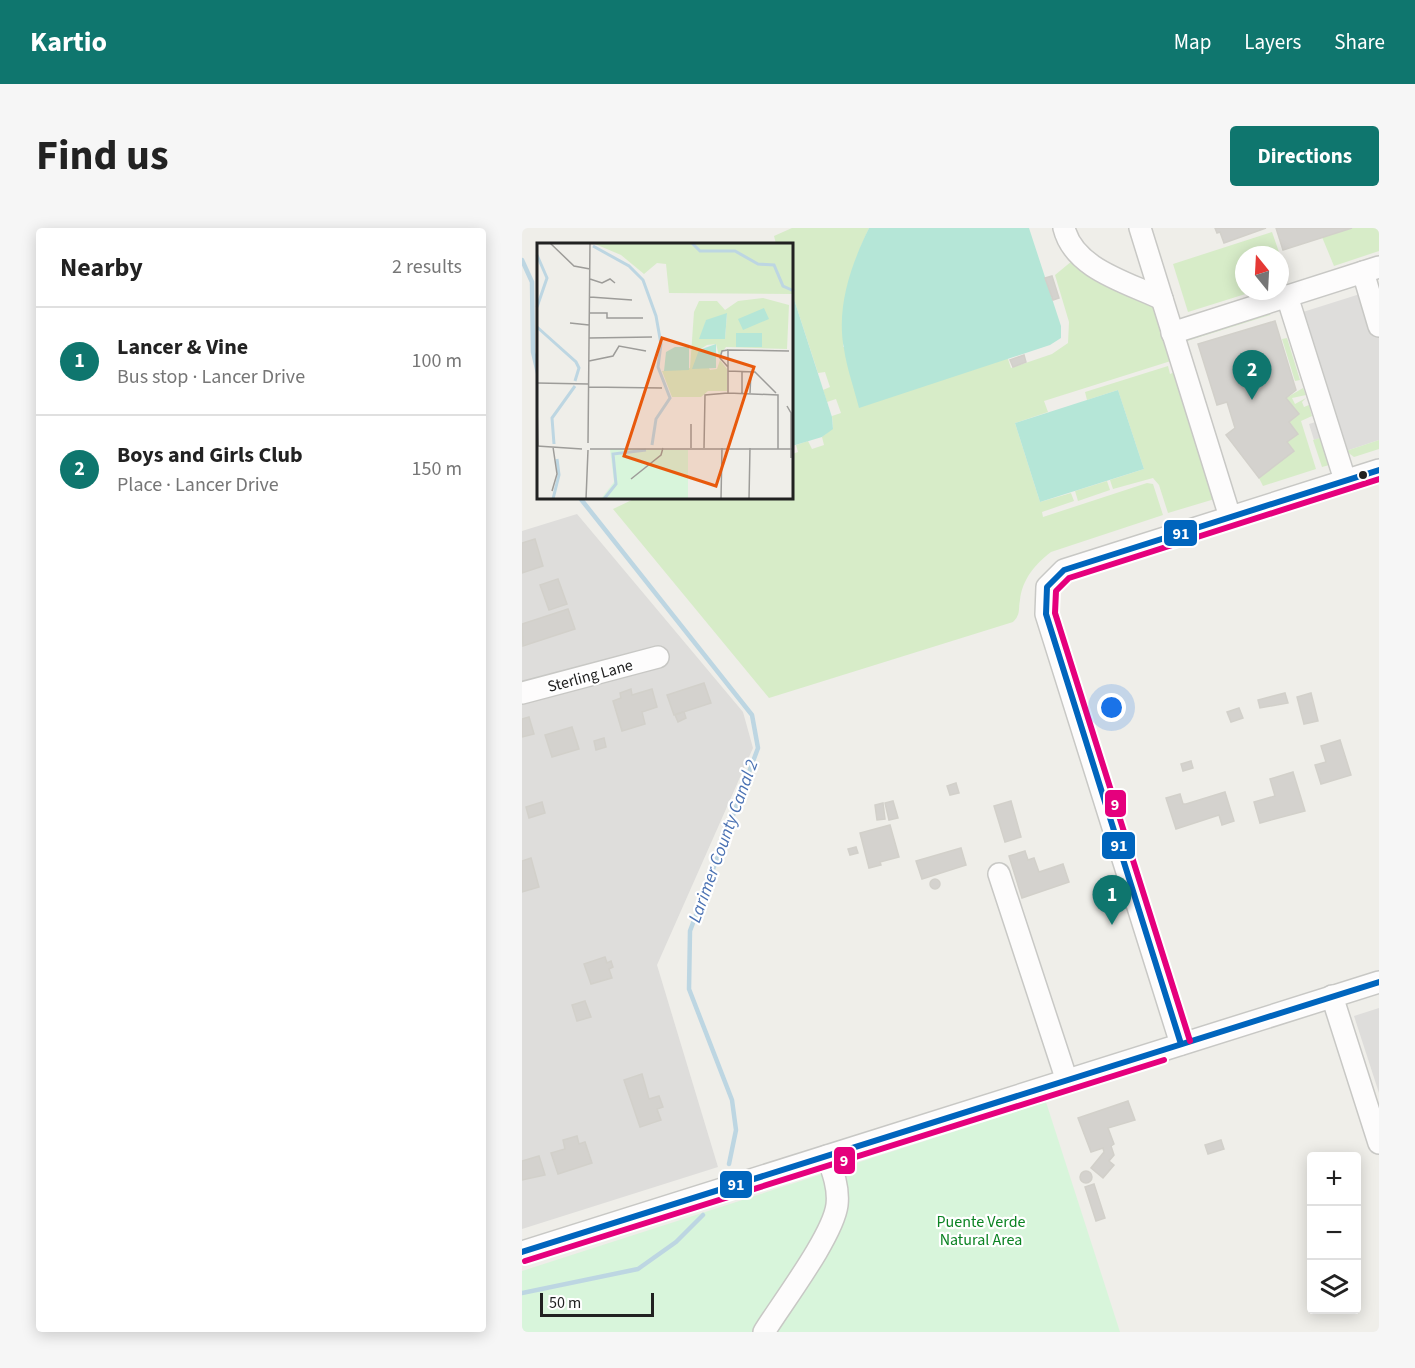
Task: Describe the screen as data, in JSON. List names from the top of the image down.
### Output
{
  "streets": {
    "street": ["Sterling Lane"]
  },
  "water": ["Larimer County Canal 2"],
  "parks": ["Puente Verde Natural Area"],
  "lines": ["transit line 91", "transit line 9"],
  "scale_bar": "50 m",
  "north": "top",
  "page": {
    "header": "Kartio",
    "nav": ["Map", "Layers", "Share"],
    "title": "Find us",
    "buttons": "Directions",
    "heading": ["Nearby", "2 results"],
    "list": [
      {
        "mark": "1",
        "name": "Lancer & Vine",
        "note": "Bus stop · Lancer Drive",
        "value": "100 m"
      },
      {
        "mark": "2",
        "name": "Boys and Girls Club",
        "note": "Place · Lancer Drive",
        "value": "150 m"
      }
    ],
    "pins": ["2", "1"],
    "map_buttons": ["+", "−"],
    "scale": "50 m"
  }
}
